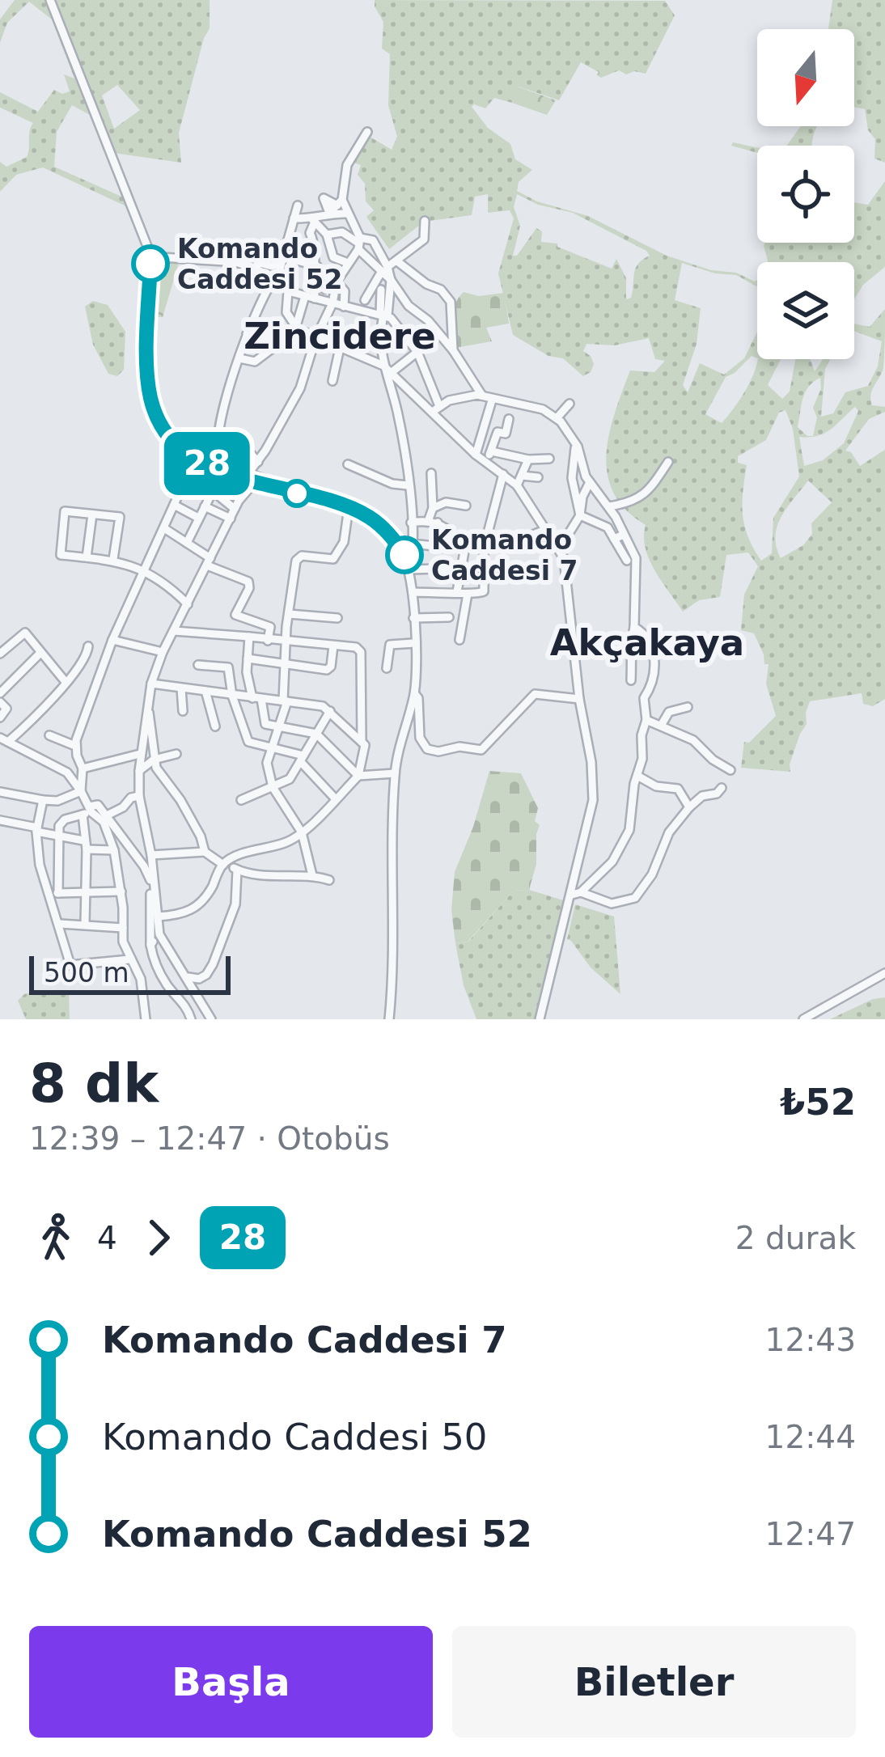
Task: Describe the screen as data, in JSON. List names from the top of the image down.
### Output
{
  "districts": ["Zincidere", "Akçakaya"],
  "places": ["Komando Caddesi 52", "Komando Caddesi 7"],
  "lines": ["bus line 28"],
  "scale_bar": "500 m",
  "north": "bottom",
  "page": {
    "on_map": "28",
    "scale": "500 m",
    "heading": ["8 dk", "12:39 – 12:47 · Otobüs", "₺52"],
    "legs": ["4", "28", "2 durak"],
    "list": [
      {
        "name": "Komando Caddesi 7",
        "value": "12:43"
      },
      {
        "name": "Komando Caddesi 50",
        "value": "12:44"
      },
      {
        "name": "Komando Caddesi 52",
        "value": "12:47"
      }
    ],
    "buttons": ["Başla", "Biletler"]
  }
}
